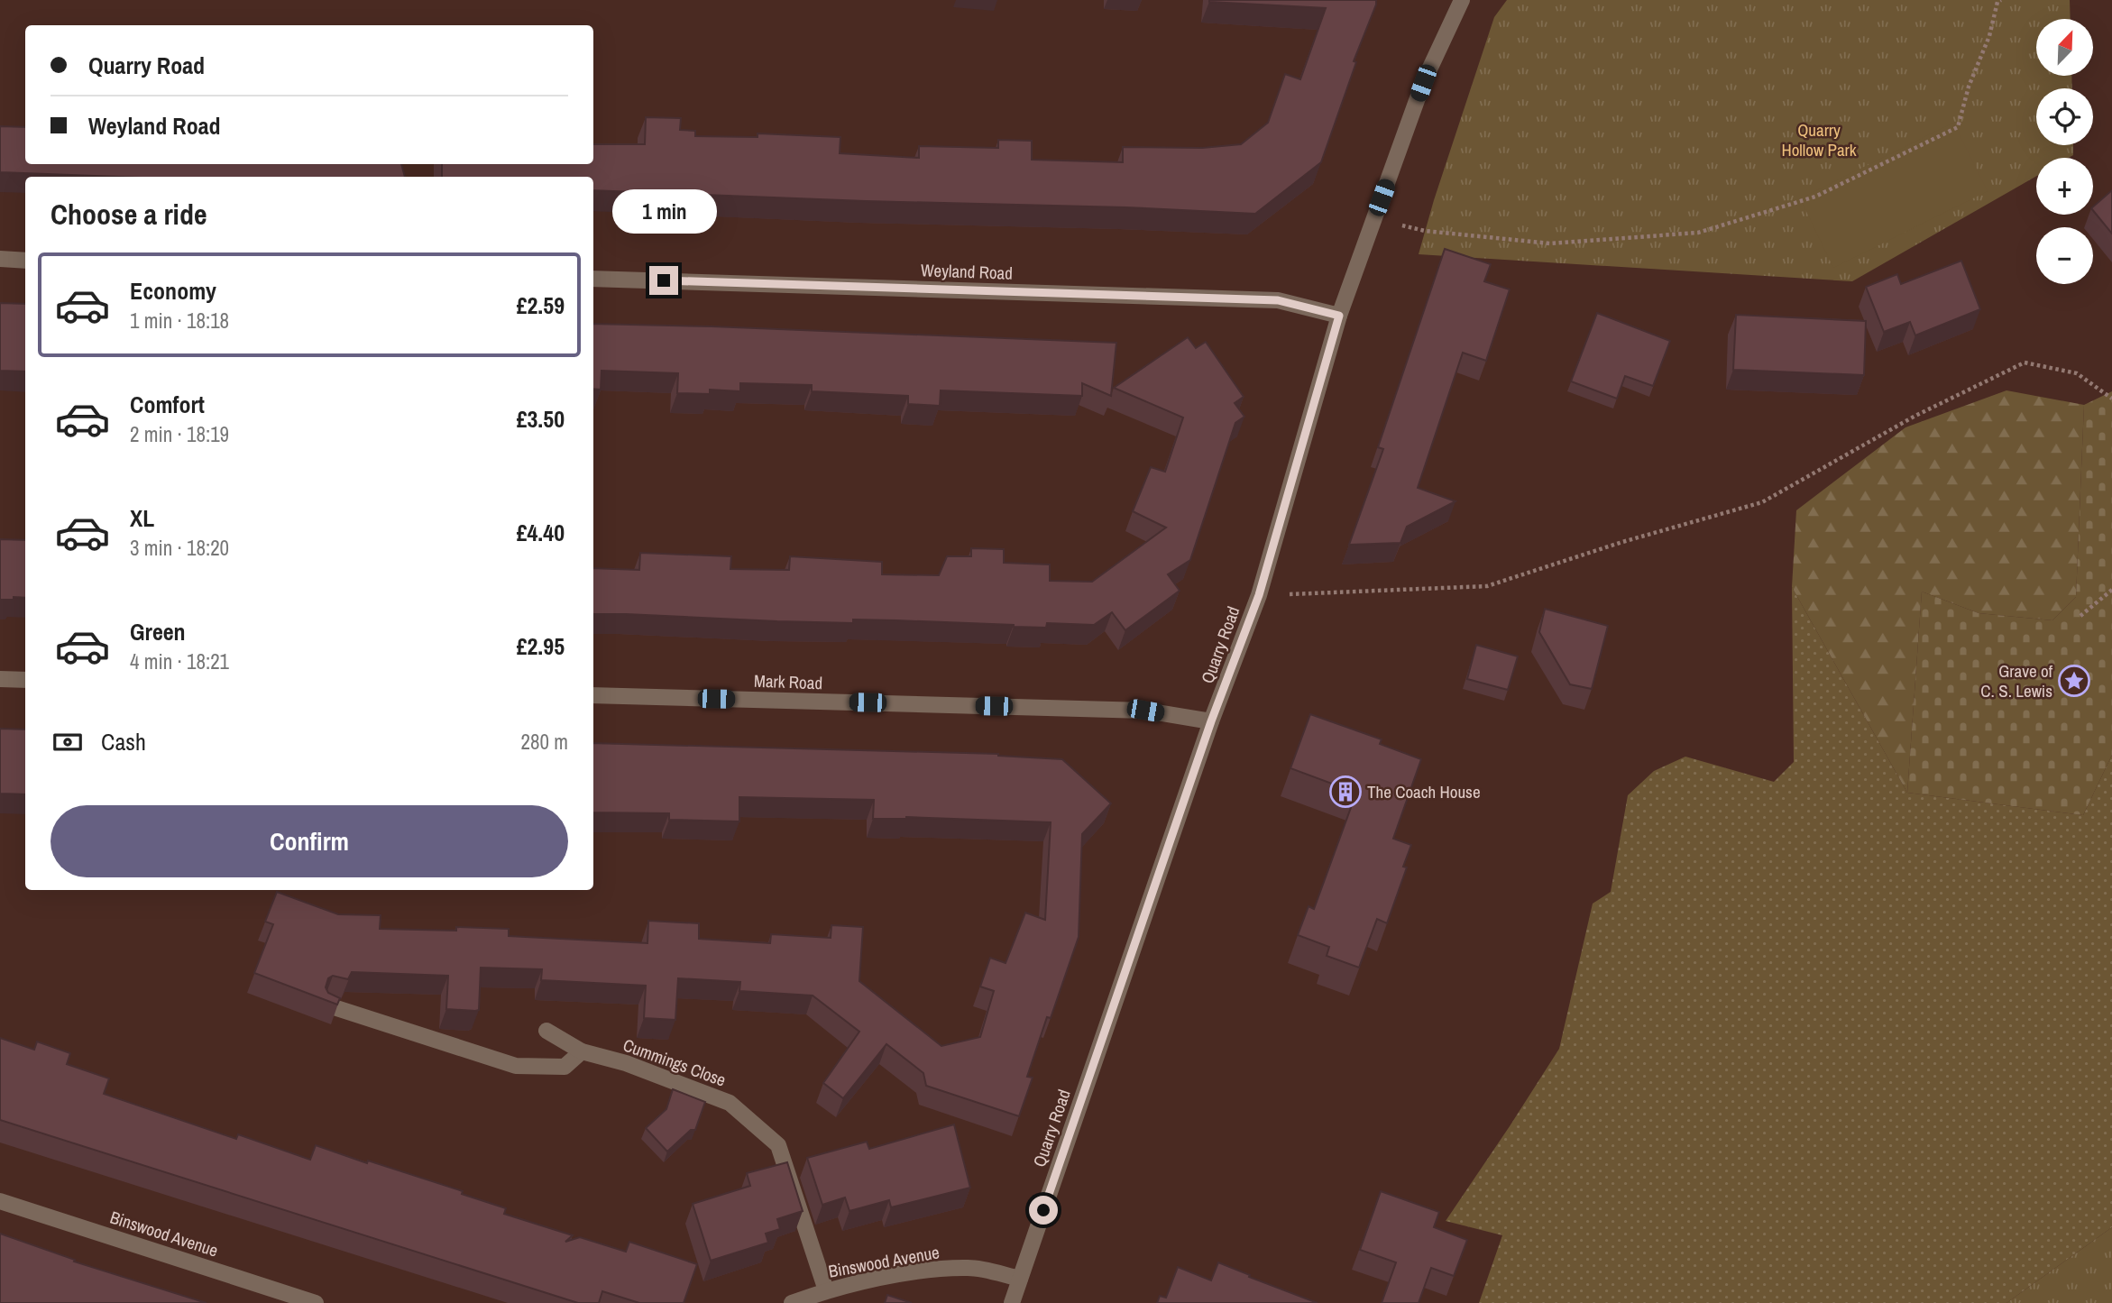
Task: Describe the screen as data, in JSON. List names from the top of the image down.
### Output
{
  "streets": {
    "street": [
      "Weyland Road",
      "Quarry Road",
      "Mark Road",
      "Cummings Close",
      "Binswood Avenue"
    ]
  },
  "crossings": [
    ["Weyland Road", "Quarry Road"],
    ["Quarry Road", "Mark Road"],
    ["Quarry Road", "Binswood Avenue"],
    ["Cummings Close", "Binswood Avenue"]
  ],
  "parks": ["Quarry Hollow Park"],
  "places": {
    "place": ["Grave of C. S. Lewis"],
    "building": ["The Coach House"]
  },
  "north": "top right",
  "page": {
    "map_buttons": ["+", "−"],
    "banner": ["Quarry Road", "Weyland Road"],
    "heading": "Choose a ride",
    "bubble": "1 min",
    "list": [
      {
        "name": "Economy",
        "note": "1 min · 18:18",
        "value": "£2.59"
      },
      {
        "name": "Comfort",
        "note": "2 min · 18:19",
        "value": "£3.50"
      },
      {
        "name": "XL",
        "note": "3 min · 18:20",
        "value": "£4.40"
      },
      {
        "name": "Green",
        "note": "4 min · 18:21",
        "value": "£2.95"
      }
    ],
    "pay": ["Cash", "280 m"],
    "buttons": "Confirm"
  }
}
